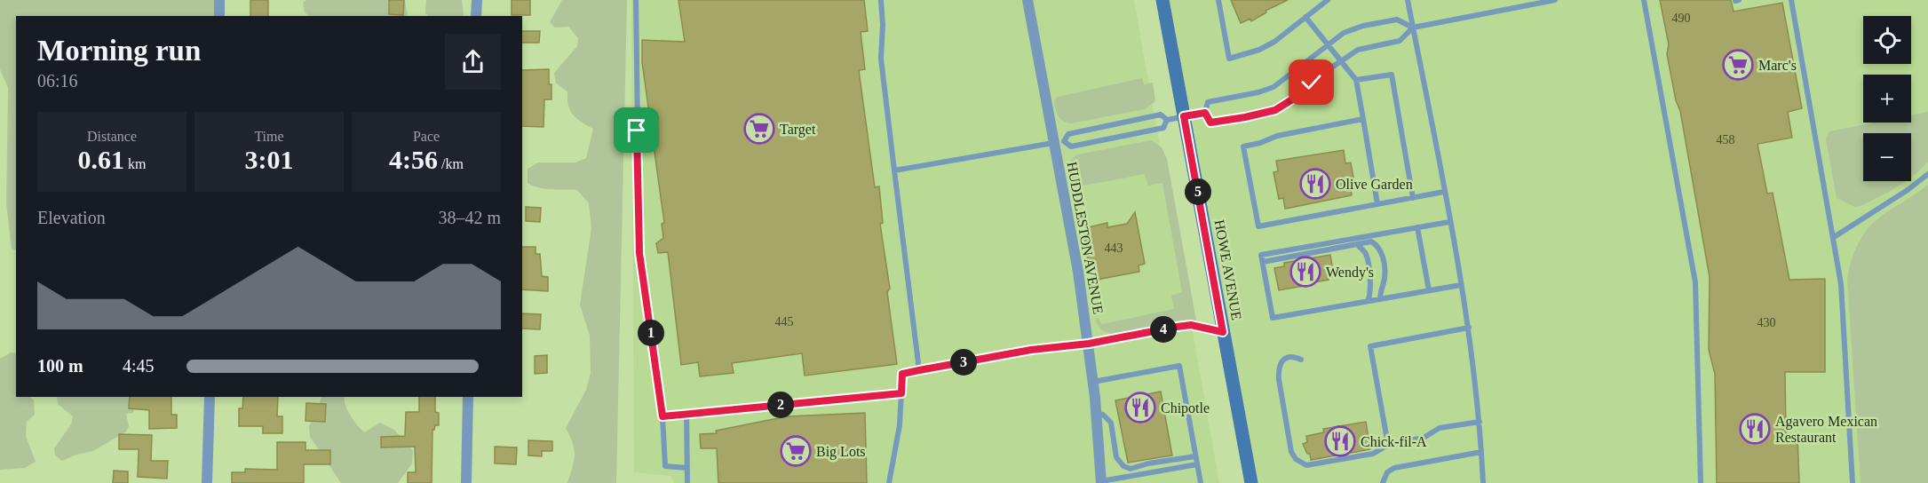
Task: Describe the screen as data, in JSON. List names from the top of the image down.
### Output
{
  "streets": {
    "street": ["HUDDLESTON AVENUE", "HOWE AVENUE"]
  },
  "places": {
    "supermarket": ["Marc's", "Target", "Big Lots"],
    "restaurant": [
      "Olive Garden",
      "Wendy's",
      "Chipotle",
      "Agavero Mexican Restaurant",
      "Chick-fil-A"
    ]
  },
  "house_numbers": [
    "490",
    "458",
    "443",
    "445",
    "430"
  ],
  "page": {
    "map_buttons": ["+", "−"],
    "heading": ["Morning run", "06:16"],
    "stats": [
      ["Distance", "0.61 km"],
      ["Time", "3:01"],
      ["Pace", "4:56 /km"]
    ],
    "pins": [
      "5",
      "4",
      "1",
      "3",
      "2"
    ],
    "chart": ["Elevation", "38–42 m"],
    "list": [
      {
        "name": "100 m",
        "note": "4:45"
      }
    ]
  }
}
